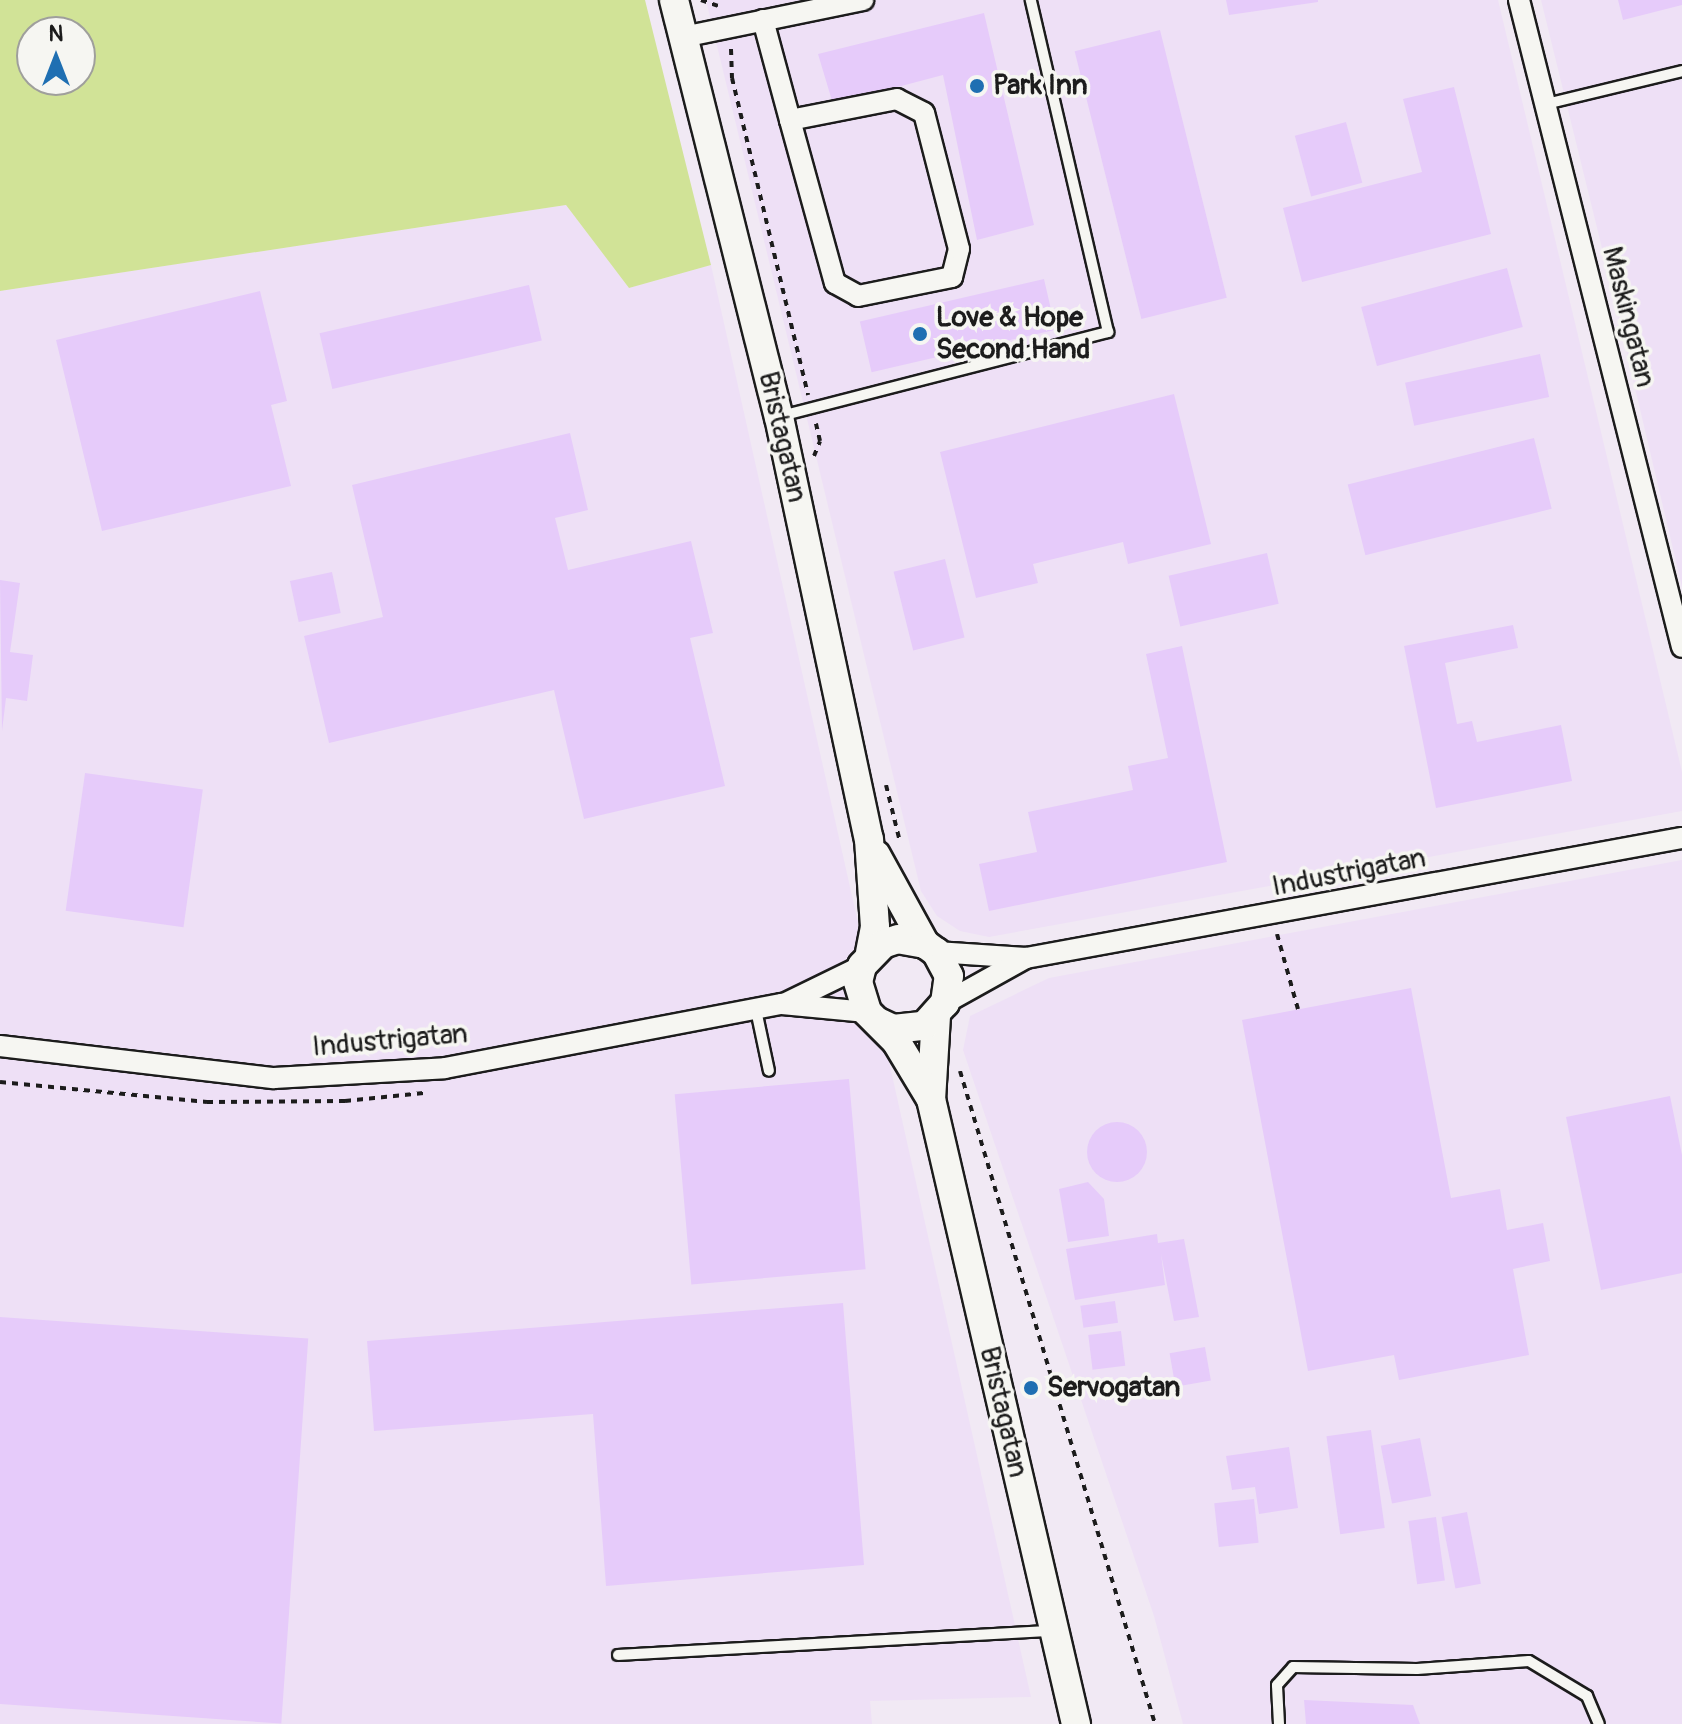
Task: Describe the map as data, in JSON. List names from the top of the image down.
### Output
{
  "streets": {
    "street": ["Maskingatan", "Bristagatan", "Industrigatan"]
  },
  "crossings": [
    ["Bristagatan", "Industrigatan"]
  ],
  "places": ["Park Inn", "Love & Hope Second Hand", "Servogatan"],
  "north": "top"
}
